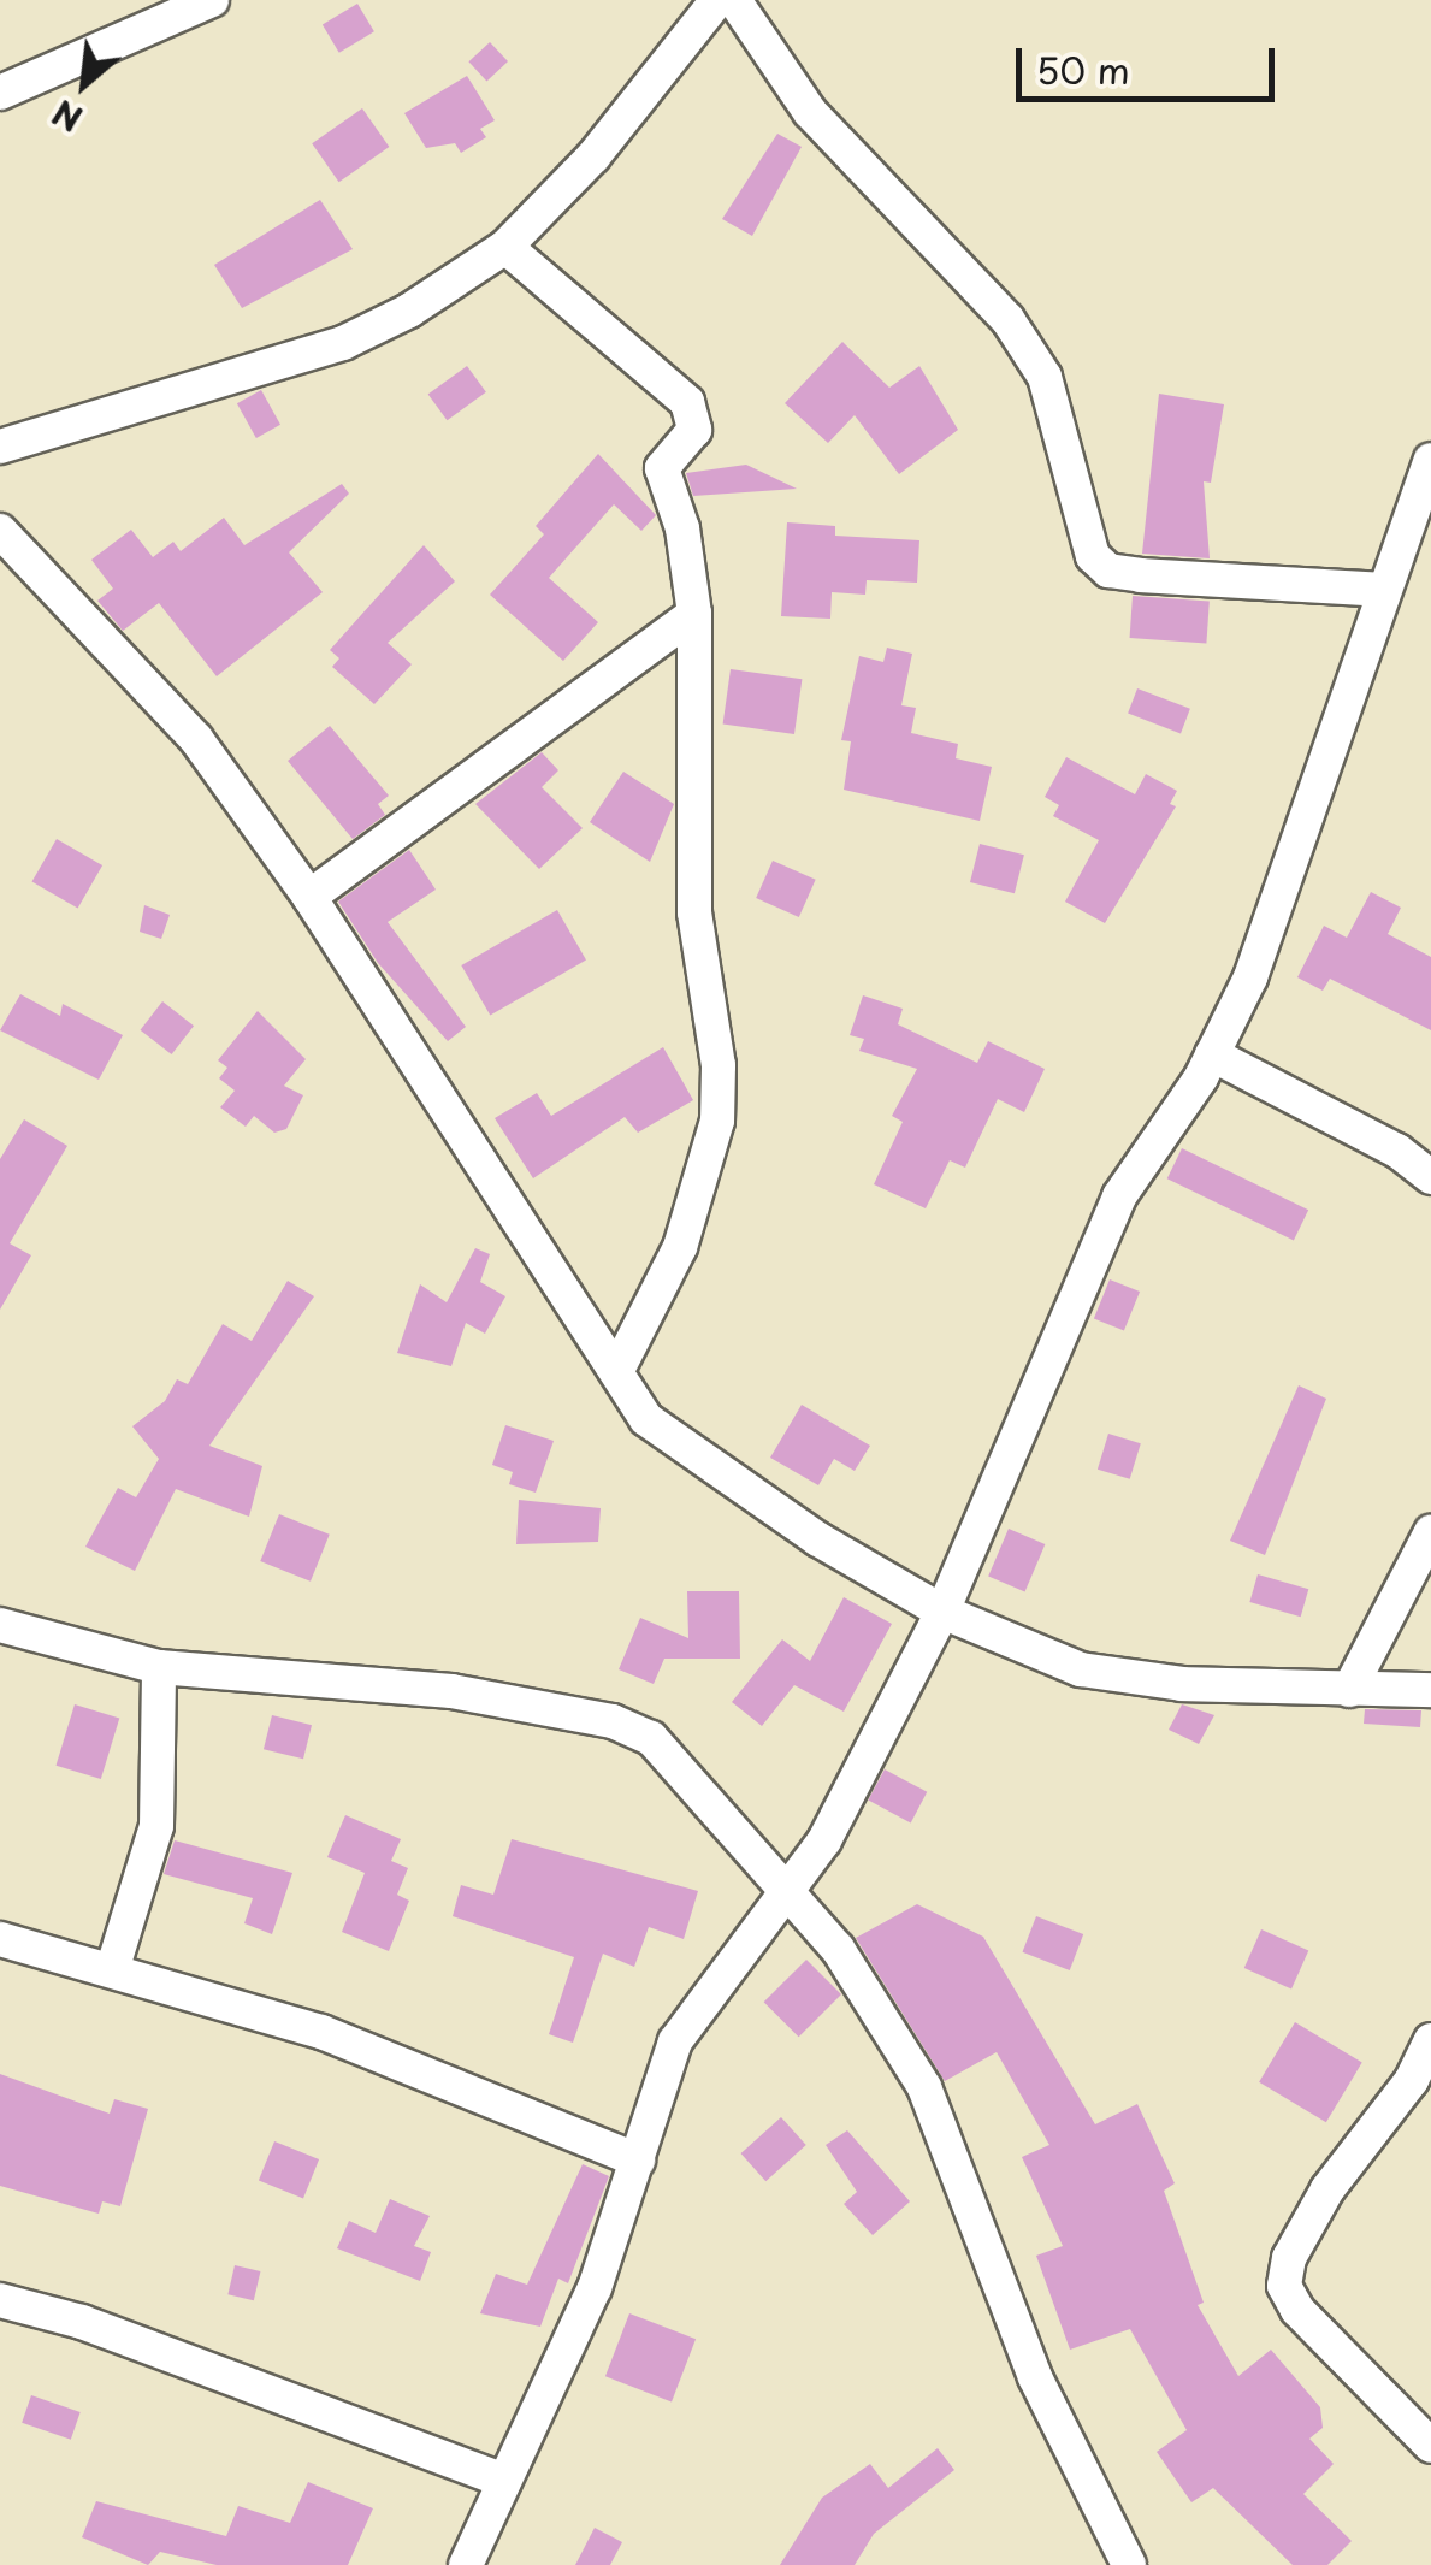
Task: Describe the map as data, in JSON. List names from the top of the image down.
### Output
{
  "scale_bar": "50 m",
  "north": "bottom left"
}
